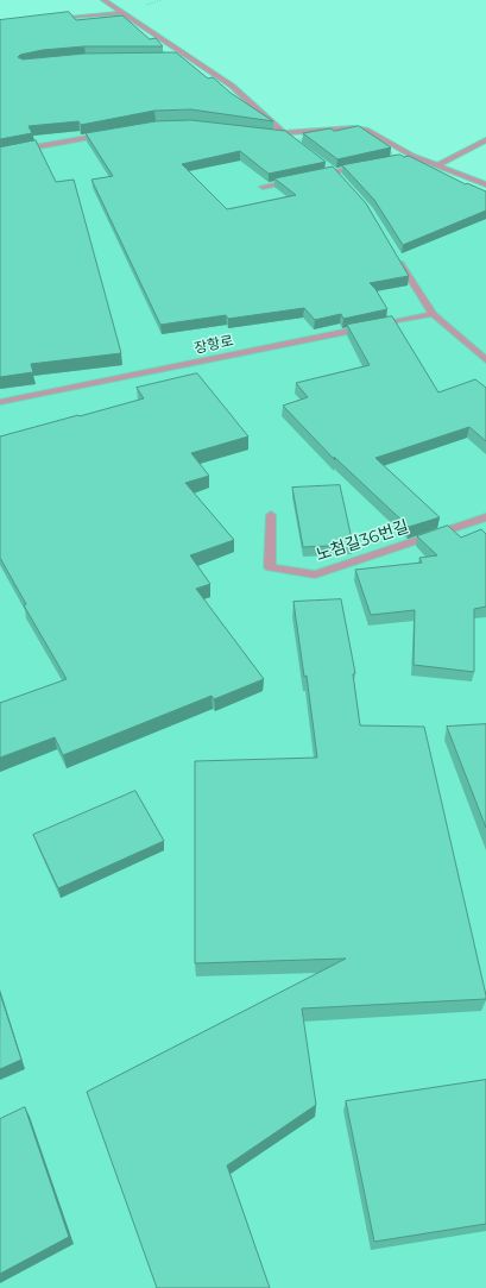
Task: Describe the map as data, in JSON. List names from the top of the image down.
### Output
{
  "streets": {
    "street": ["장항로", "노첨길36번길"]
  }
}
